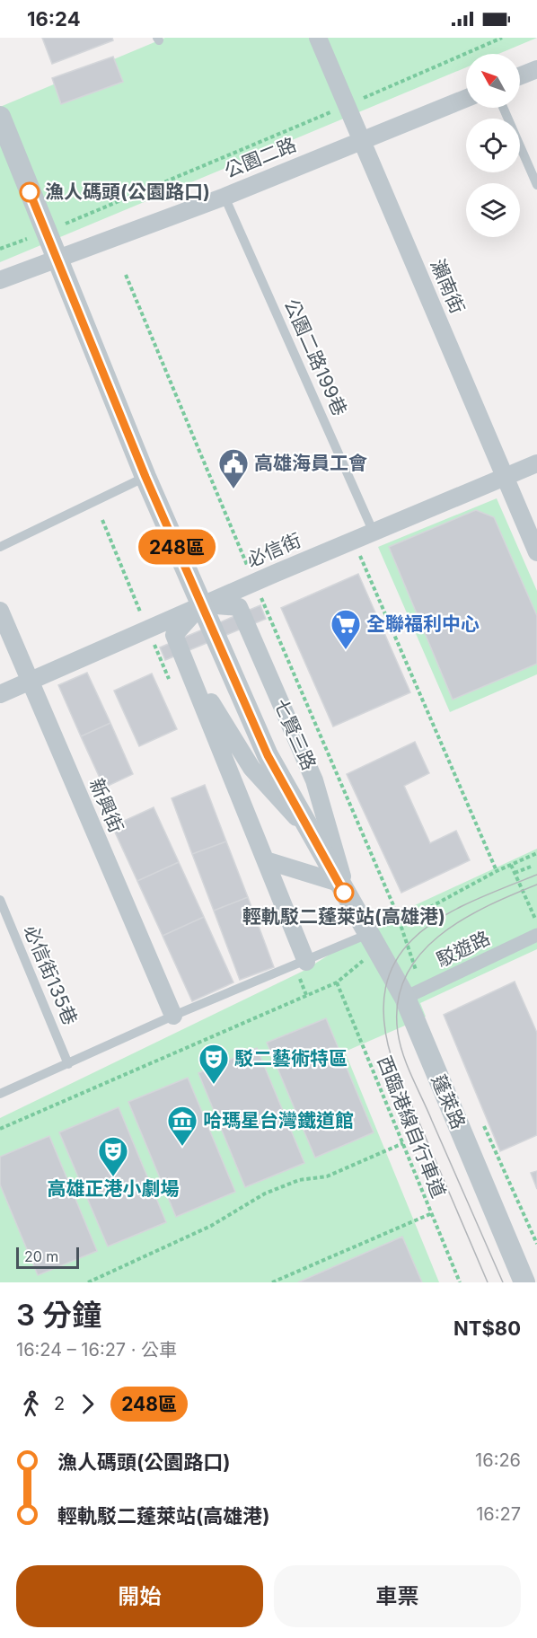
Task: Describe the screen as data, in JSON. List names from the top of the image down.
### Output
{
  "streets": {
    "street": [
      "公園二路",
      "瀨南街",
      "必信街",
      "七賢三路",
      "新興街",
      "駁遊路",
      "蓬萊路"
    ],
    "lane": ["公園二路199巷", "必信街135巷"],
    "path": ["西臨港線自行車道"]
  },
  "crossings": [
    ["公園二路", "瀨南街"],
    ["公園二路", "公園二路199巷"],
    ["公園二路", "七賢三路"],
    ["瀨南街", "必信街"],
    ["公園二路199巷", "必信街"],
    ["必信街", "七賢三路"],
    ["必信街", "新興街"],
    ["七賢三路", "蓬萊路"],
    ["駁遊路", "蓬萊路"]
  ],
  "places": {
    "other": ["漁人碼頭(公園路口)", "輕軌駁二蓬萊站(高雄港)"],
    "public building": ["高雄海員工會"],
    "supermarket": ["全聯福利中心"],
    "theatre": ["駁二藝術特區", "高雄正港小劇場"],
    "museum": ["哈瑪星台灣鐵道館"]
  },
  "lines": ["bus line 248區"],
  "scale_bar": "20 m",
  "north": "top left",
  "page": {
    "status": "16:24",
    "on_map": "248區",
    "scale": "20 m",
    "heading": ["3 分鐘", "16:24 – 16:27 · 公車", "NT$80"],
    "legs": ["2", "248區"],
    "list": [
      {
        "name": "漁人碼頭(公園路口)",
        "value": "16:26"
      },
      {
        "name": "輕軌駁二蓬萊站(高雄港)",
        "value": "16:27"
      }
    ],
    "buttons": ["開始", "車票"]
  }
}
